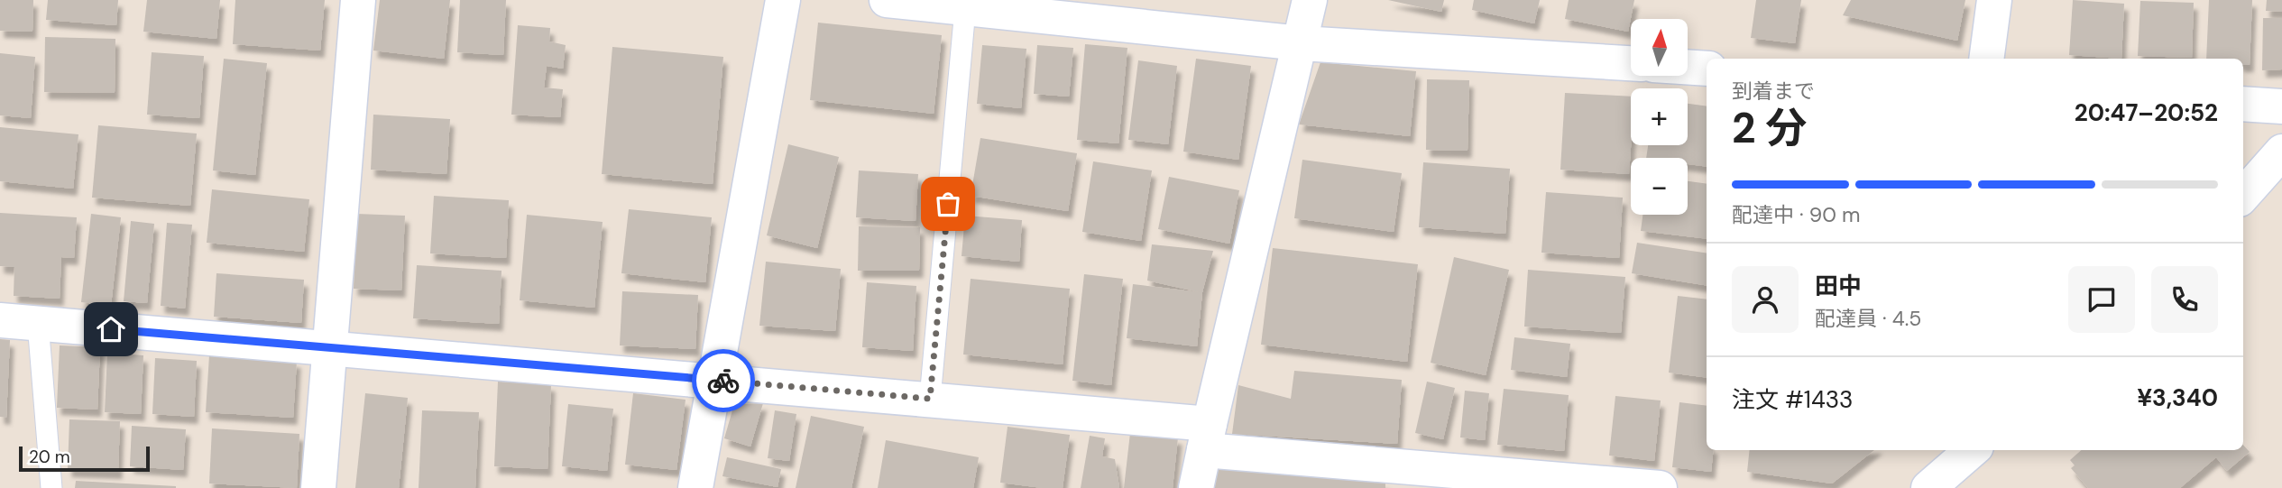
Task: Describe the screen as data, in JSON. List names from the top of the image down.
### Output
{
  "scale_bar": "20 m",
  "north": "top",
  "page": {
    "map_buttons": ["+", "−"],
    "heading": ["2 分", "到着まで", "20:47–20:52"],
    "panel": [
      "田中",
      "配達員 · 4.5",
      "注文 #1433",
      "¥3,340"
    ],
    "bar": "配達中 · 90 m",
    "scale": "20 m"
  }
}
